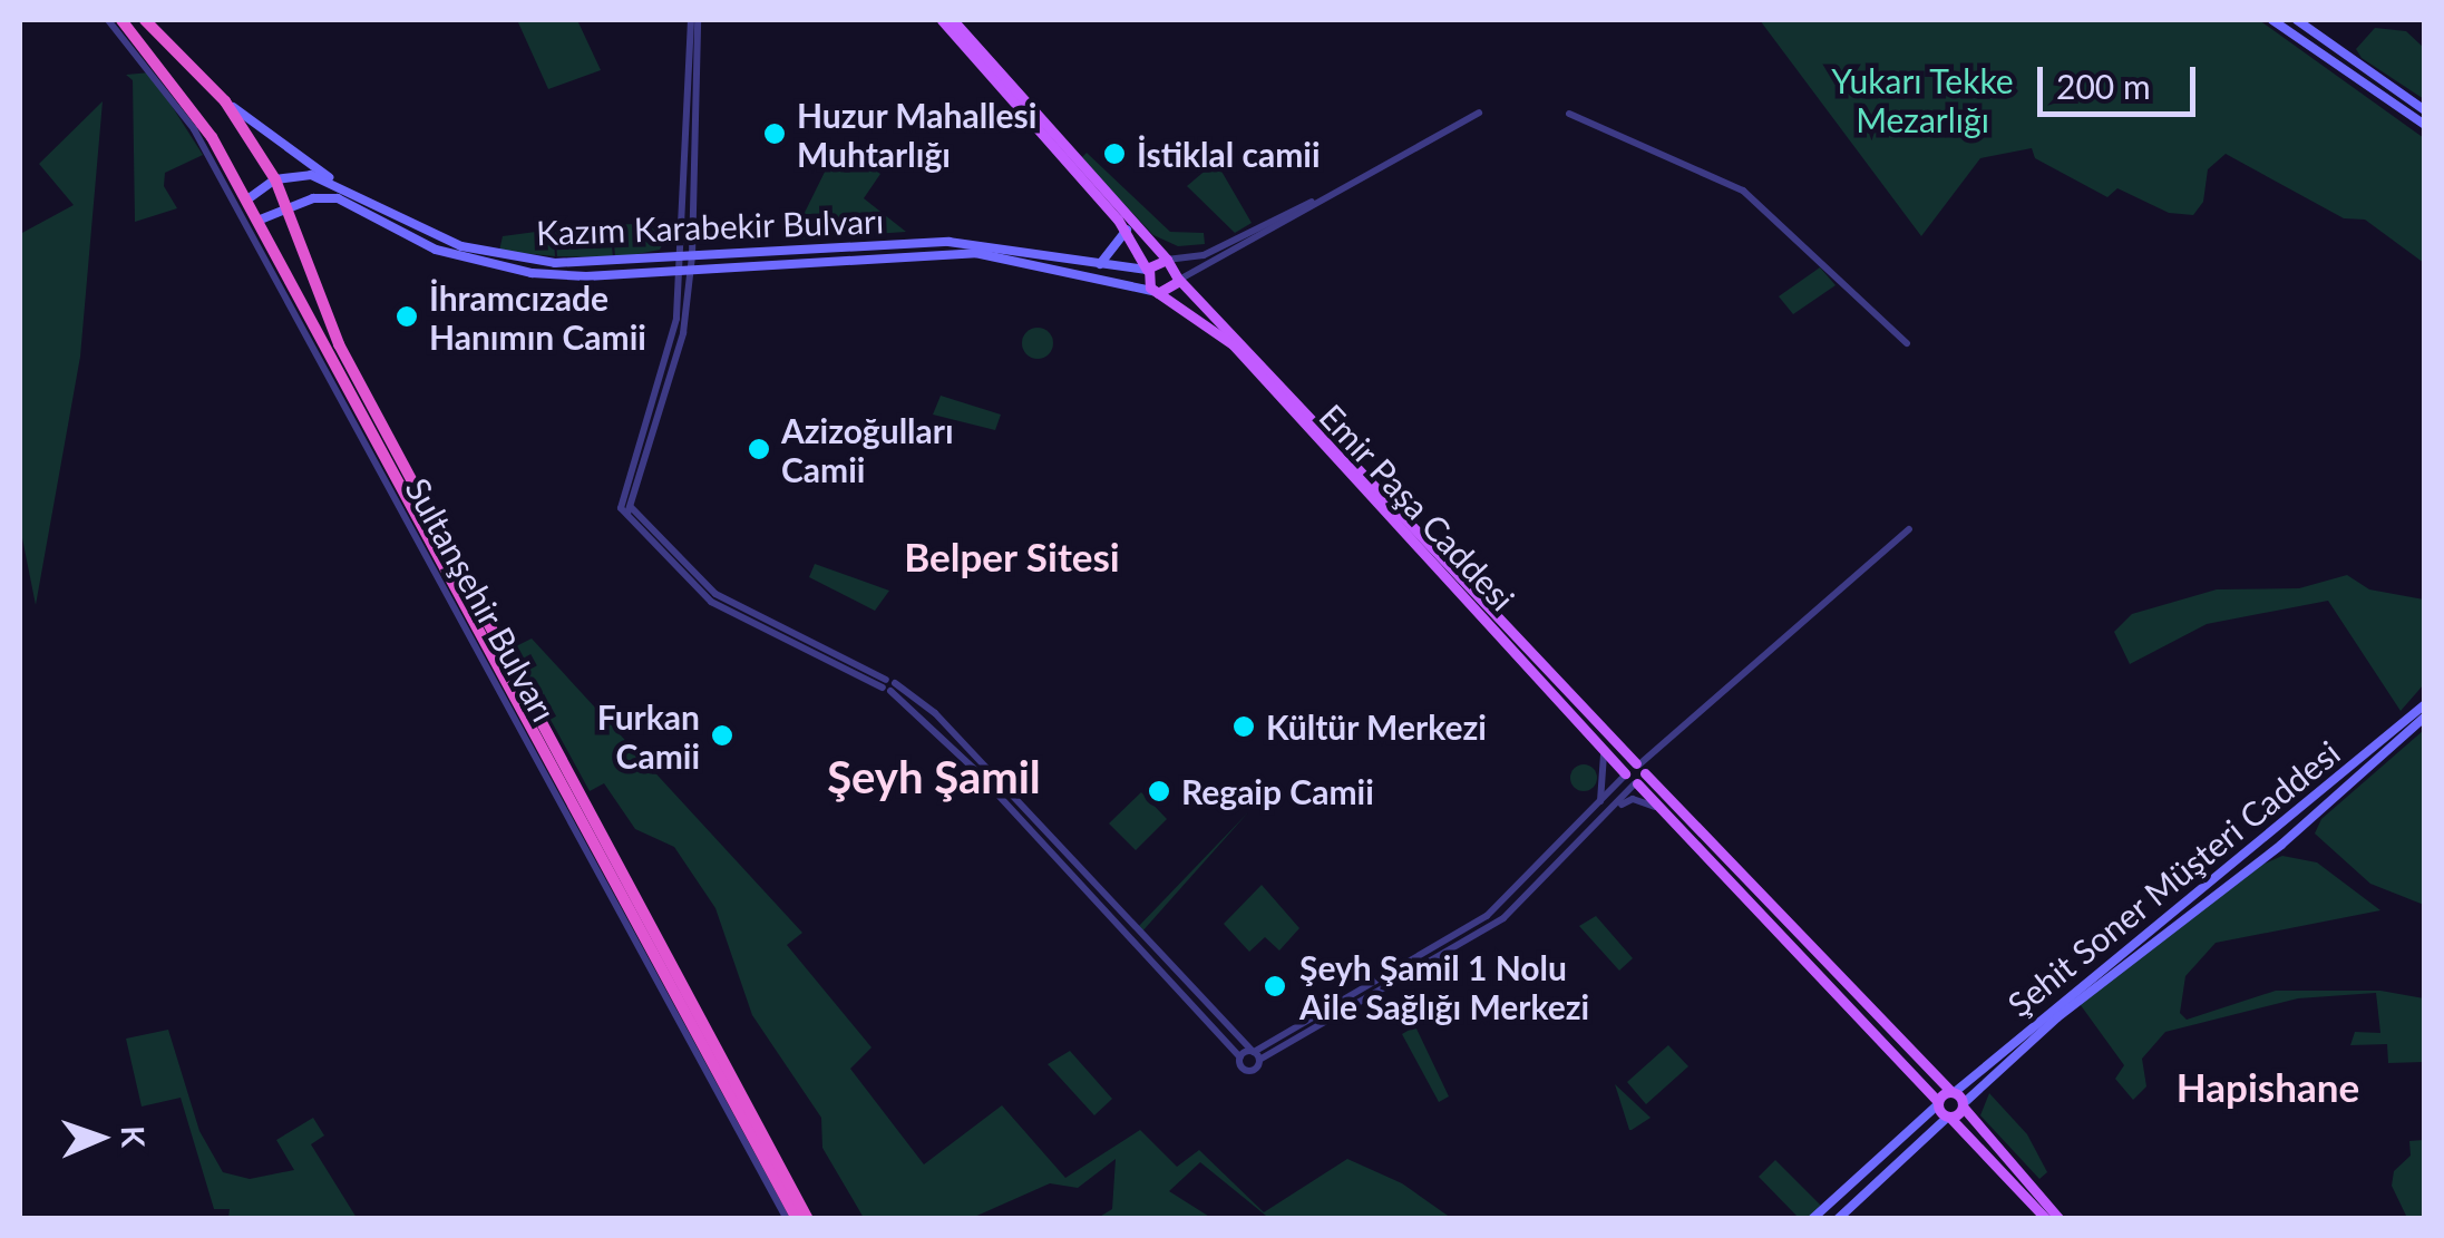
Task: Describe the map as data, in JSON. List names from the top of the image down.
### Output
{
  "streets": {
    "highway": ["Sultanşehir Bulvarı"],
    "main road": ["Kazım Karabekir Bulvarı", "Emir Paşa Caddesi", "Şehit Soner Müşteri Caddesi"]
  },
  "crossings": [
    ["Kazım Karabekir Bulvarı", "Emir Paşa Caddesi"],
    ["Kazım Karabekir Bulvarı", "Sultanşehir Bulvarı"],
    ["Emir Paşa Caddesi", "Şehit Soner Müşteri Caddesi"]
  ],
  "districts": ["Belper Sitesi", "Şeyh Şamil", "Hapishane"],
  "parks": ["Yukarı Tekke Mezarlığı"],
  "places": [
    "Huzur Mahallesi Muhtarlığı",
    "İstiklal camii",
    "İhramcızade Hanımın Camii",
    "Azizoğulları Camii",
    "Kültür Merkezi",
    "Furkan Camii",
    "Regaip Camii",
    "Şeyh Şamil 1 Nolu Aile Sağlığı Merkezi"
  ],
  "scale_bar": "200 m",
  "north": "right"
}
